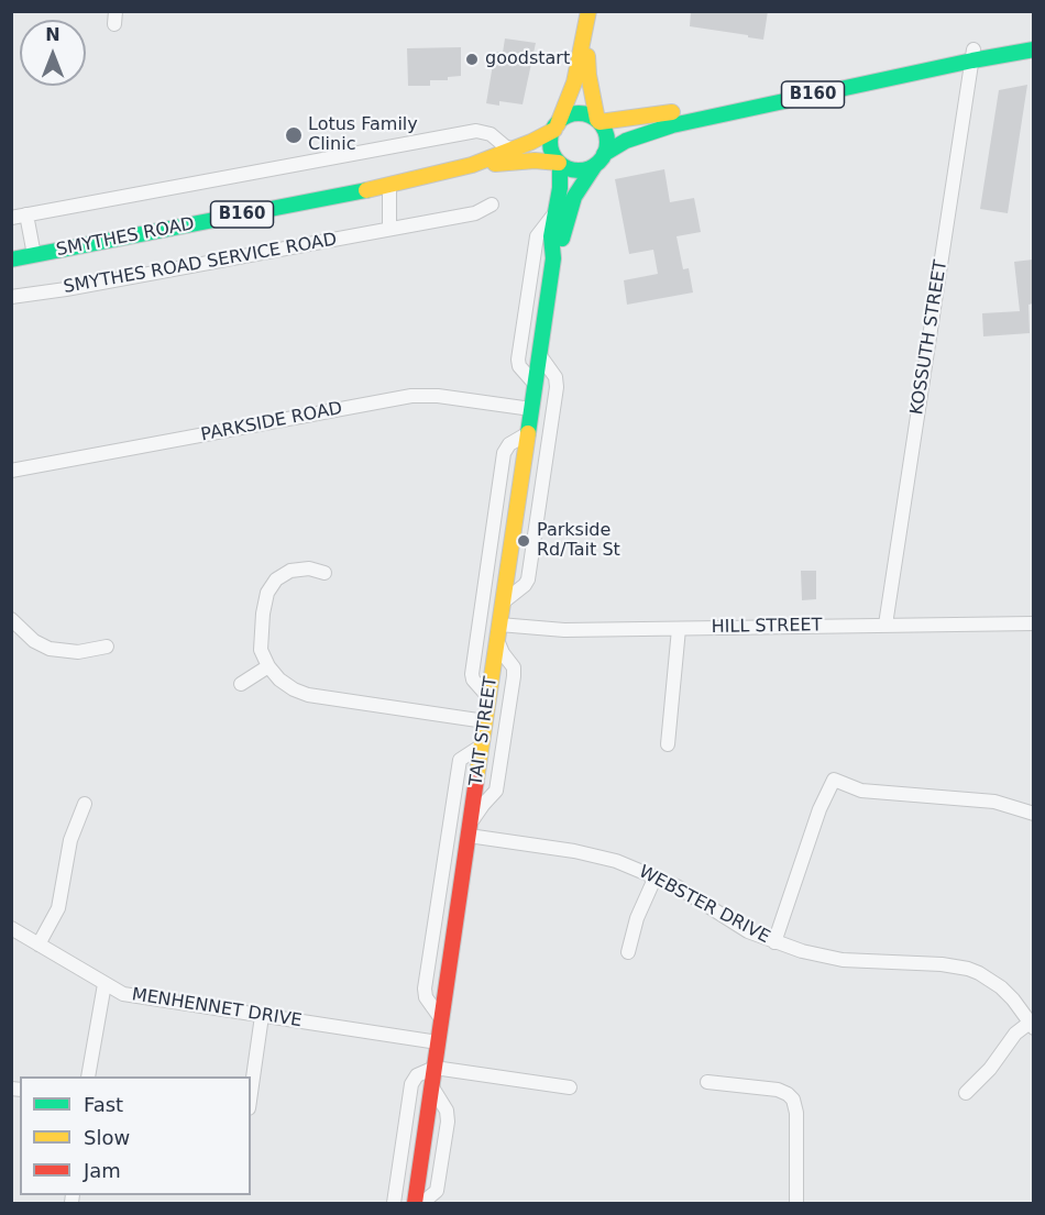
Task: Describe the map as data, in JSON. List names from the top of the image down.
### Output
{
  "streets": {
    "main road": ["B160", "SMYTHES ROAD", "TAIT STREET"],
    "street": [
      "SMYTHES ROAD SERVICE ROAD",
      "KOSSUTH STREET",
      "PARKSIDE ROAD",
      "HILL STREET",
      "WEBSTER DRIVE",
      "MENHENNET DRIVE"
    ]
  },
  "crossings": [
    ["B160", "SMYTHES ROAD"],
    ["B160", "KOSSUTH STREET"],
    ["B160", "TAIT STREET"],
    ["SMYTHES ROAD", "TAIT STREET"],
    ["KOSSUTH STREET", "HILL STREET"],
    ["PARKSIDE ROAD", "TAIT STREET"],
    ["HILL STREET", "TAIT STREET"],
    ["TAIT STREET", "WEBSTER DRIVE"],
    ["TAIT STREET", "MENHENNET DRIVE"]
  ],
  "places": ["goodstart", "Lotus Family Clinic", "Parkside Rd/Tait St"],
  "legend": ["Fast", "Slow", "Jam"],
  "north": "top"
}
